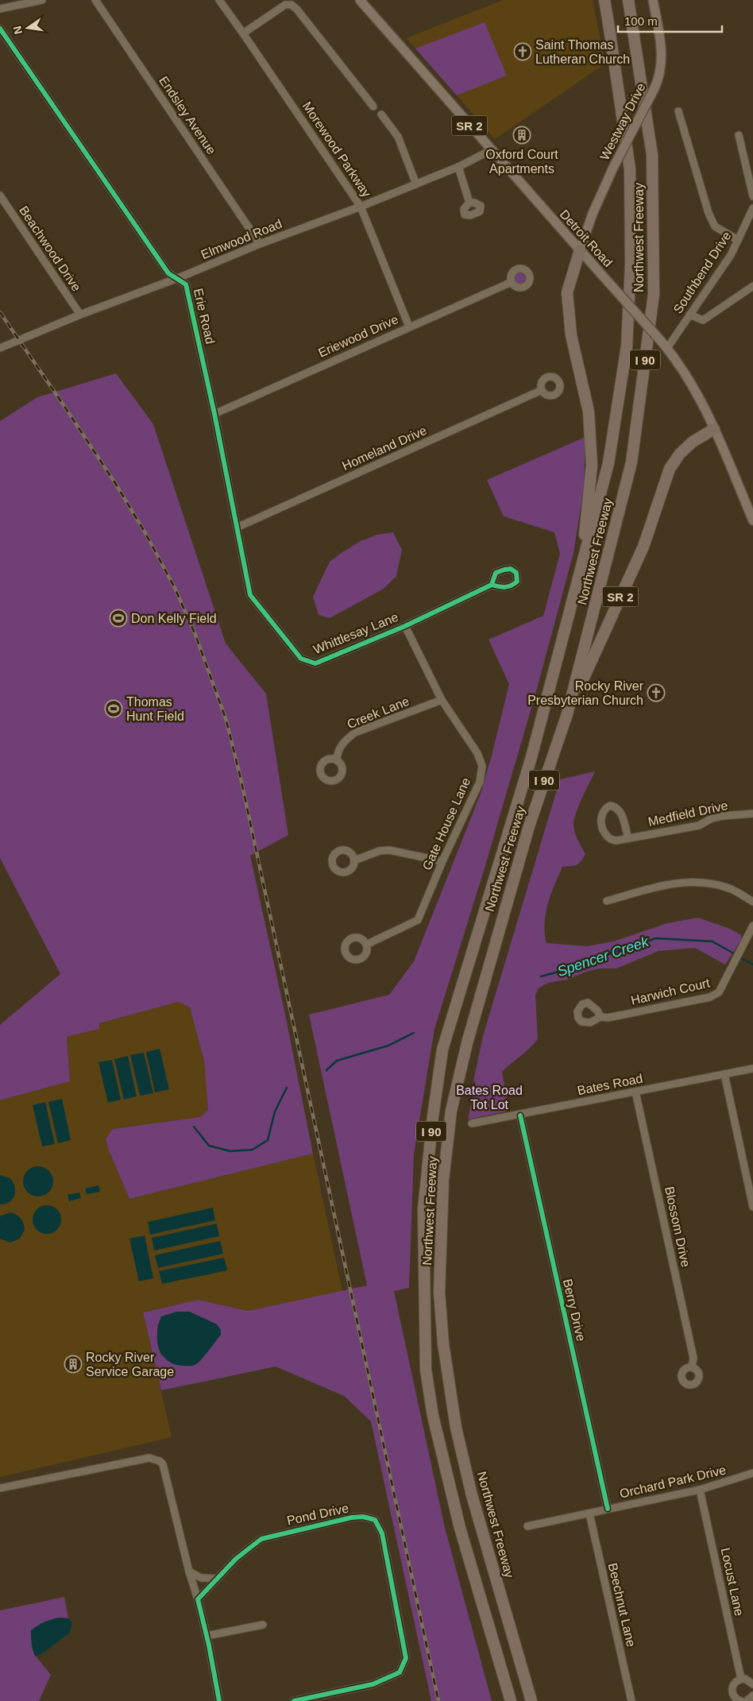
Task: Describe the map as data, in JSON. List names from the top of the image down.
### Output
{
  "streets": {
    "highway": ["SR 2", "Northwest Freeway", "I 90"],
    "main road": ["Westway Drive", "Detroit Road"],
    "street": [
      "Endsley Avenue",
      "Morewood Parkway",
      "Elmwood Road",
      "Beachwood Drive",
      "Southbend Drive",
      "Erie Road",
      "Eriewood Drive",
      "Homeland Drive",
      "Whittlesay Lane",
      "Creek Lane",
      "Medfield Drive",
      "Gate House Lane",
      "Harwich Court",
      "Bates Road",
      "Blossom Drive",
      "Berry Drive",
      "Orchard Park Drive",
      "Pond Drive",
      "Locust Lane",
      "Beechnut Lane"
    ]
  },
  "crossings": [
    ["Endsley Avenue", "Elmwood Road"],
    ["Westway Drive", "Detroit Road"],
    ["SR 2", "Northwest Freeway"],
    ["SR 2", "Detroit Road"],
    ["Morewood Parkway", "Elmwood Road"],
    ["Morewood Parkway", "Eriewood Drive"],
    ["Detroit Road", "Elmwood Road"],
    ["Detroit Road", "Southbend Drive"],
    ["Elmwood Road", "Beachwood Drive"],
    ["Elmwood Road", "Erie Road"],
    ["Erie Road", "Eriewood Drive"],
    ["Erie Road", "Homeland Drive"],
    ["Erie Road", "Whittlesay Lane"],
    ["Whittlesay Lane", "Gate House Lane"],
    ["Creek Lane", "Gate House Lane"],
    ["Bates Road", "Blossom Drive"],
    ["Bates Road", "Berry Drive"],
    ["Berry Drive", "Orchard Park Drive"],
    ["Orchard Park Drive", "Locust Lane"],
    ["Orchard Park Drive", "Beechnut Lane"]
  ],
  "water": ["Spencer Creek"],
  "parks": ["Bates Road Tot Lot"],
  "places": {
    "church": ["Saint Thomas Lutheran Church", "Rocky River Presbyterian Church"],
    "building": ["Oxford Court Apartments", "Rocky River Service Garage"],
    "sports": ["Don Kelly Field", "Thomas Hunt Field"]
  },
  "scale_bar": "100 m",
  "north": "left"
}
